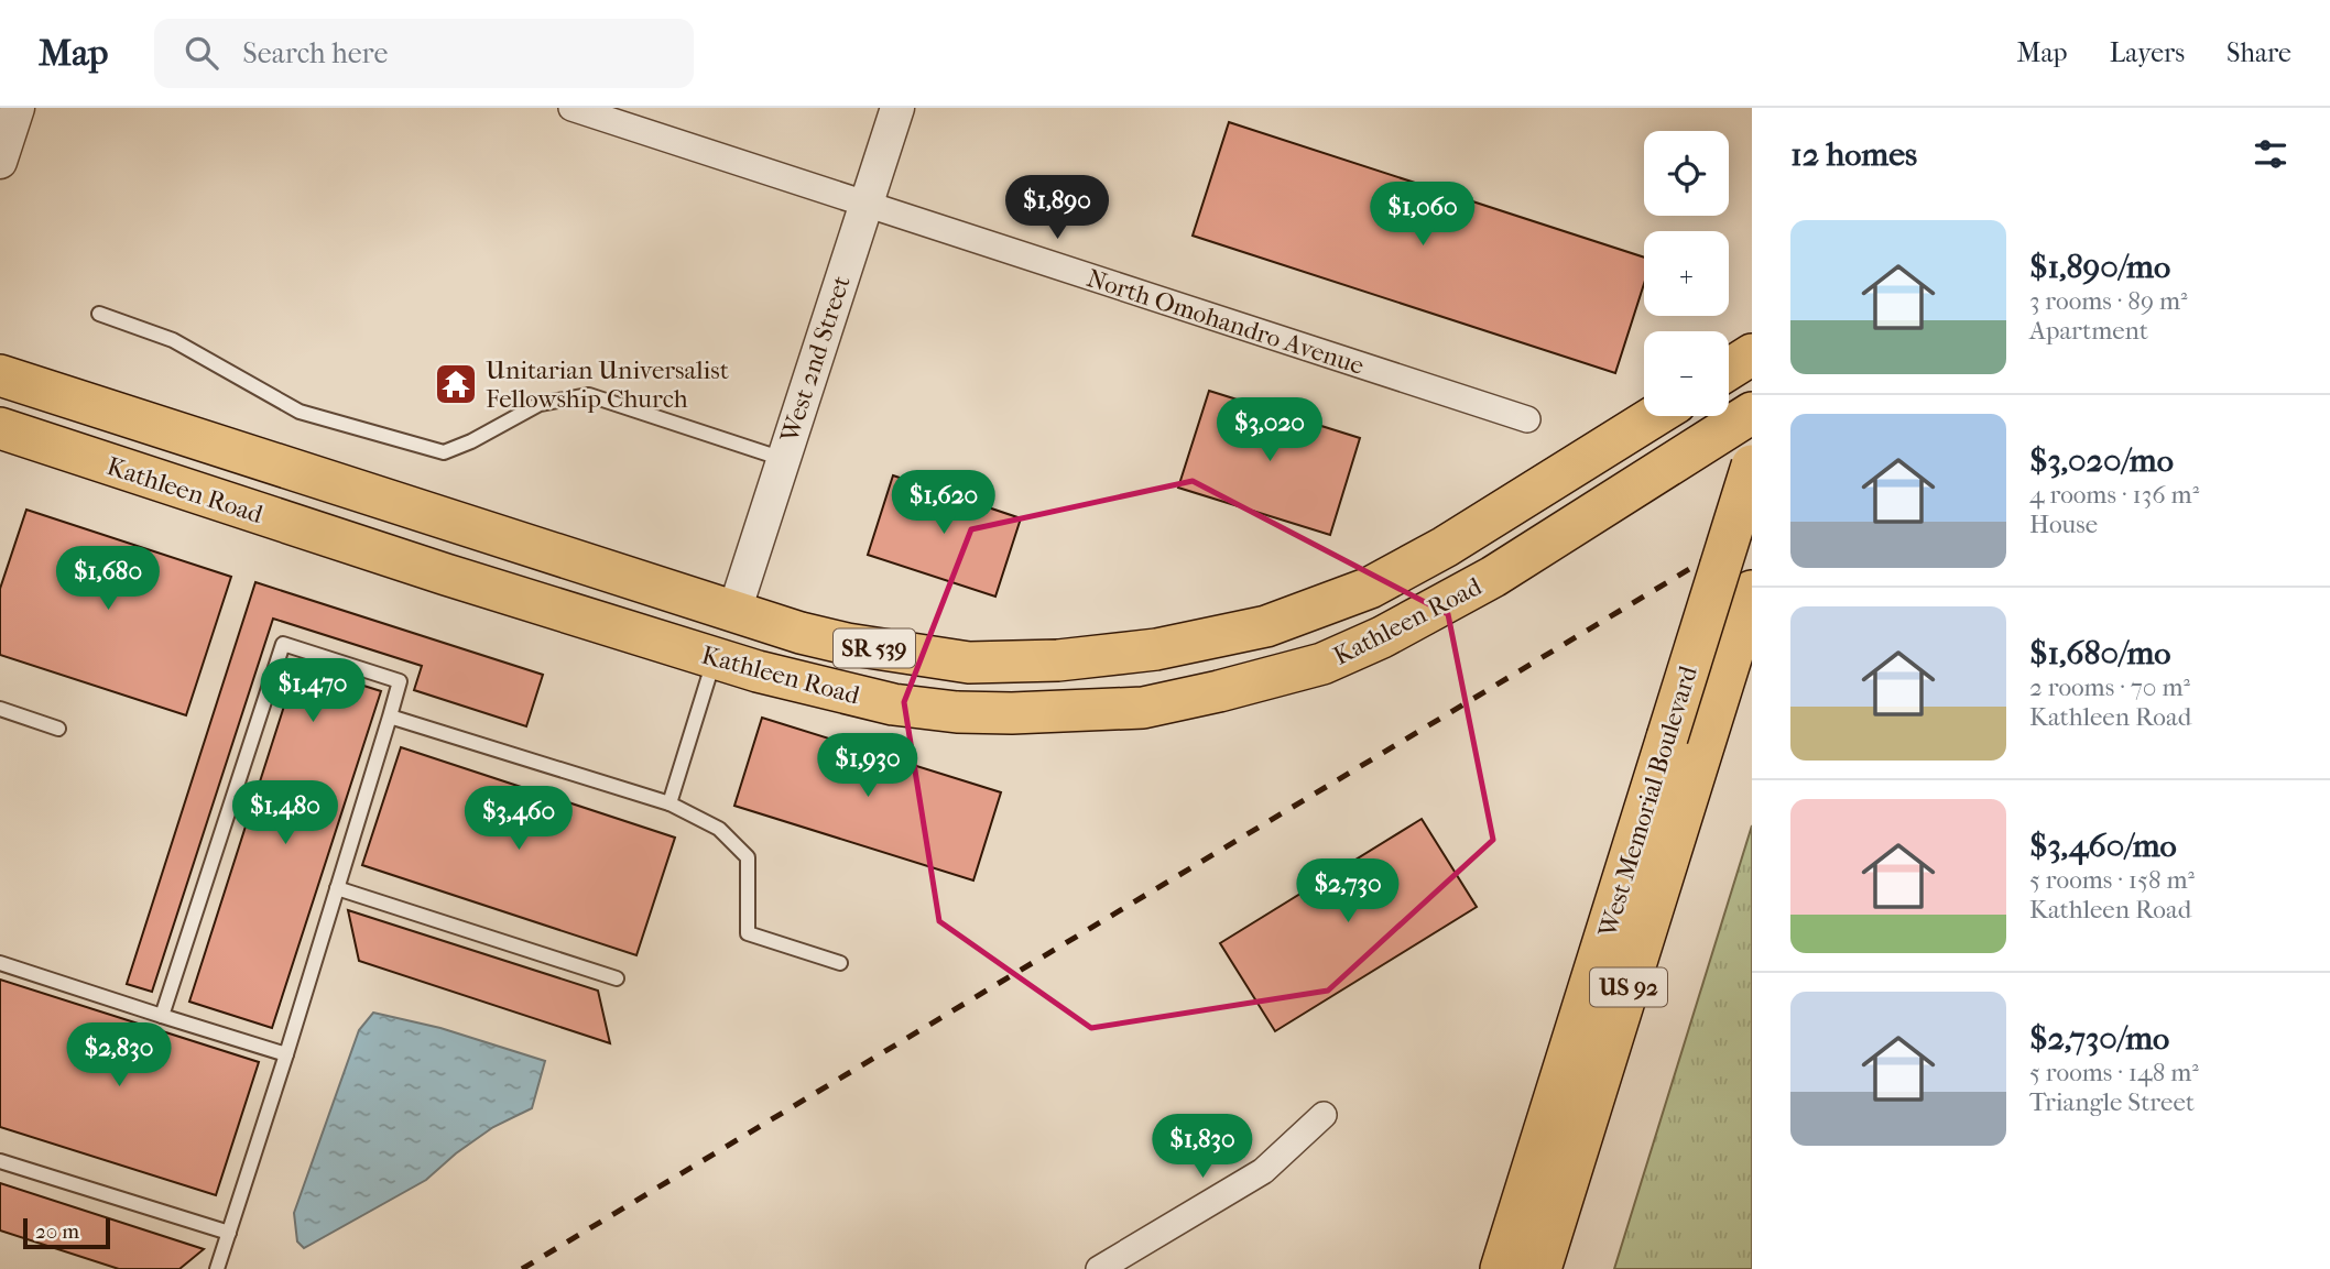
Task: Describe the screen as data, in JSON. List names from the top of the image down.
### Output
{
  "streets": {
    "main road": [
      "Kathleen Road",
      "SR 539",
      "West Memorial Boulevard",
      "US 92"
    ],
    "street": ["North Omohandro Avenue", "West 2nd Street"]
  },
  "crossings": [
    ["North Omohandro Avenue", "West 2nd Street"],
    ["West 2nd Street", "Kathleen Road"]
  ],
  "places": {
    "temple": ["Unitarian Universalist Fellowship Church"]
  },
  "scale_bar": "20 m",
  "page": {
    "header": "Map",
    "search": "Search here",
    "nav": ["Map", "Layers", "Share"],
    "heading": "12 homes",
    "map_buttons": ["+", "−"],
    "price": [
      "$1,890",
      "$1,060",
      "$3,020",
      "$1,620",
      "$1,680",
      "$1,470",
      "$1,930",
      "$1,480",
      "$3,460",
      "$2,730",
      "$2,830",
      "$1,830"
    ],
    "list": [
      {
        "name": "$1,890/mo",
        "note": "3 rooms · 89 m² · Apartment"
      },
      {
        "name": "$3,020/mo",
        "note": "4 rooms · 136 m² · House"
      },
      {
        "name": "$1,680/mo",
        "note": "2 rooms · 70 m² · Kathleen Road"
      },
      {
        "name": "$3,460/mo",
        "note": "5 rooms · 158 m² · Kathleen Road"
      },
      {
        "name": "$2,730/mo",
        "note": "5 rooms · 148 m² · Triangle Street"
      }
    ],
    "scale": "20 m"
  }
}
